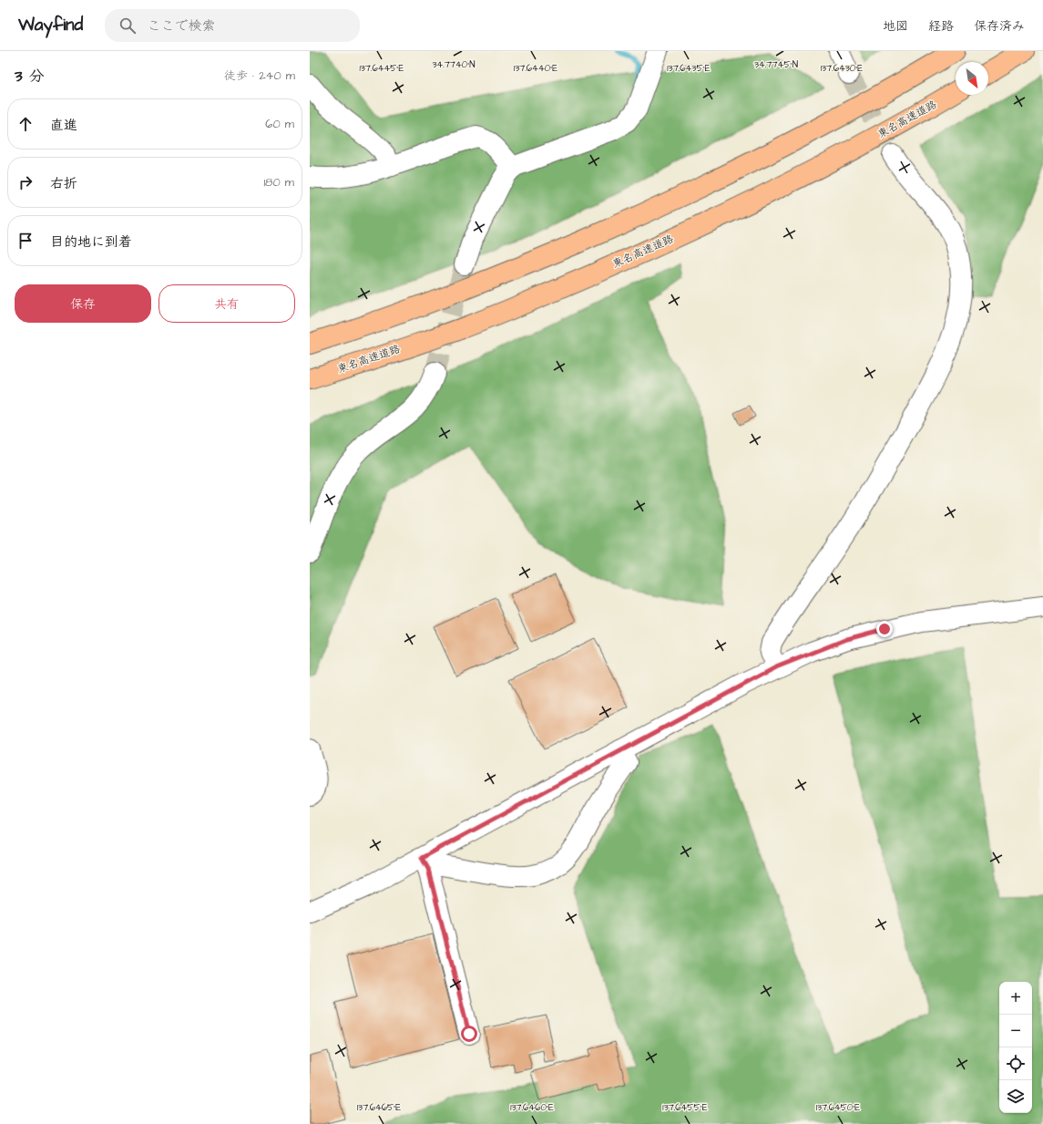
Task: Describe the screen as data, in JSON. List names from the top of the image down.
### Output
{
  "streets": {
    "highway": ["東名高速道路"]
  },
  "north": "bottom right",
  "page": {
    "header": "Wayfind",
    "search": "ここで検索",
    "nav": ["地図", "経路", "保存済み"],
    "heading": ["3 分", "徒歩 · 240 m"],
    "list": [
      ["直進", "60 m"],
      ["右折", "180 m"],
      "目的地に到着"
    ],
    "buttons": ["保存", "共有"],
    "map_buttons": ["+", "−"]
  },
  "coordinates": [
    "34.7740°N",
    "34.7745°N",
    "137.6445°E",
    "137.6440°E",
    "137.6435°E",
    "137.6430°E",
    "137.6465°E",
    "137.6460°E",
    "137.6455°E",
    "137.6450°E"
  ]
}
